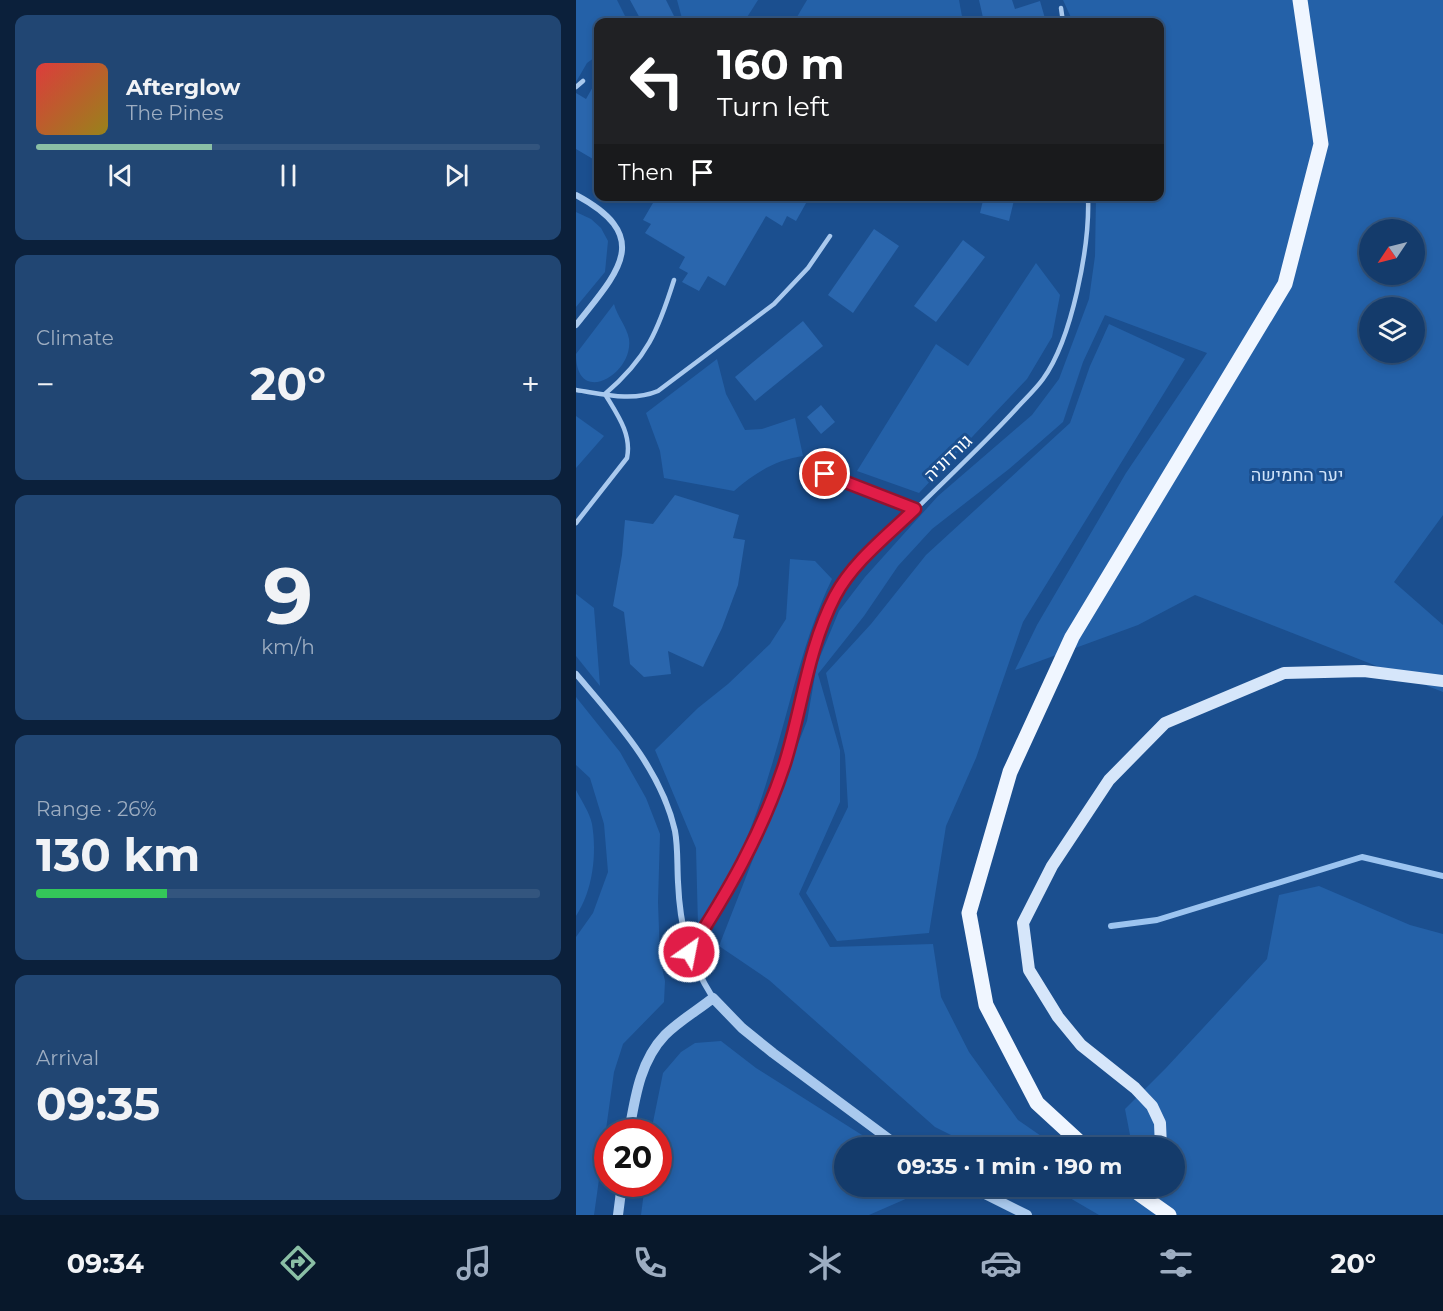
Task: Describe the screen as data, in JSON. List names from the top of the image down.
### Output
{
  "streets": {
    "lane": ["גורדוניה"]
  },
  "parks": ["יער החמישה"],
  "north": "bottom left",
  "page": {
    "turn": ["160 m", "Turn left"],
    "song": ["Afterglow", "The Pines"],
    "then": "Then",
    "tile": [
      "Climate",
      ["9", "km/h"],
      ["Range · 26%", "130 km"],
      ["Arrival", "09:35"]
    ],
    "heat": ["−", "20°", "+"],
    "limit": "20",
    "trip": "09:35 · 1 min · 190 m",
    "tabs": ["09:34", "20°"]
  }
}
